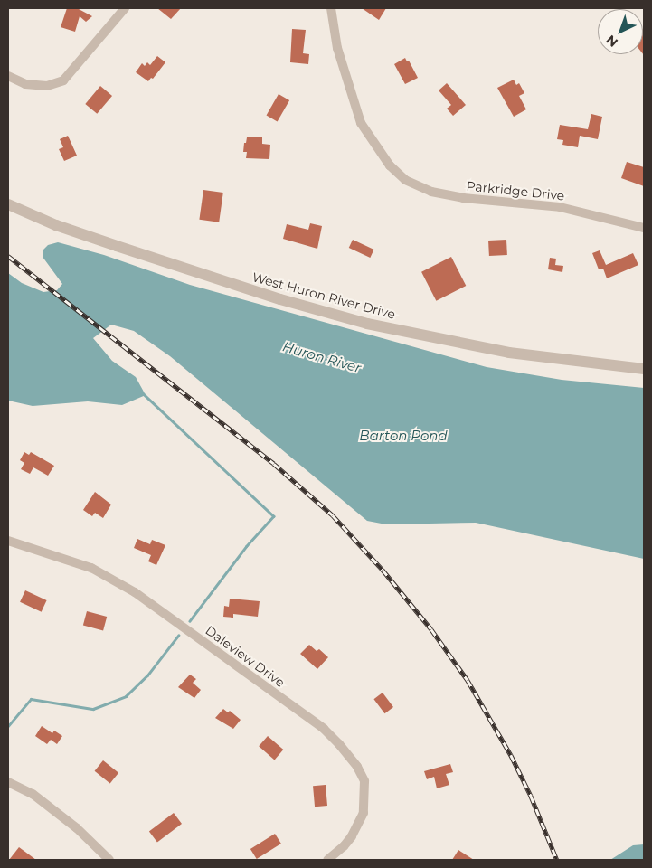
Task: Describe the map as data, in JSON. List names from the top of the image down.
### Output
{
  "streets": {
    "street": ["Parkridge Drive", "West Huron River Drive", "Daleview Drive"]
  },
  "water": ["Huron River", "Barton Pond"],
  "north": "bottom left"
}
